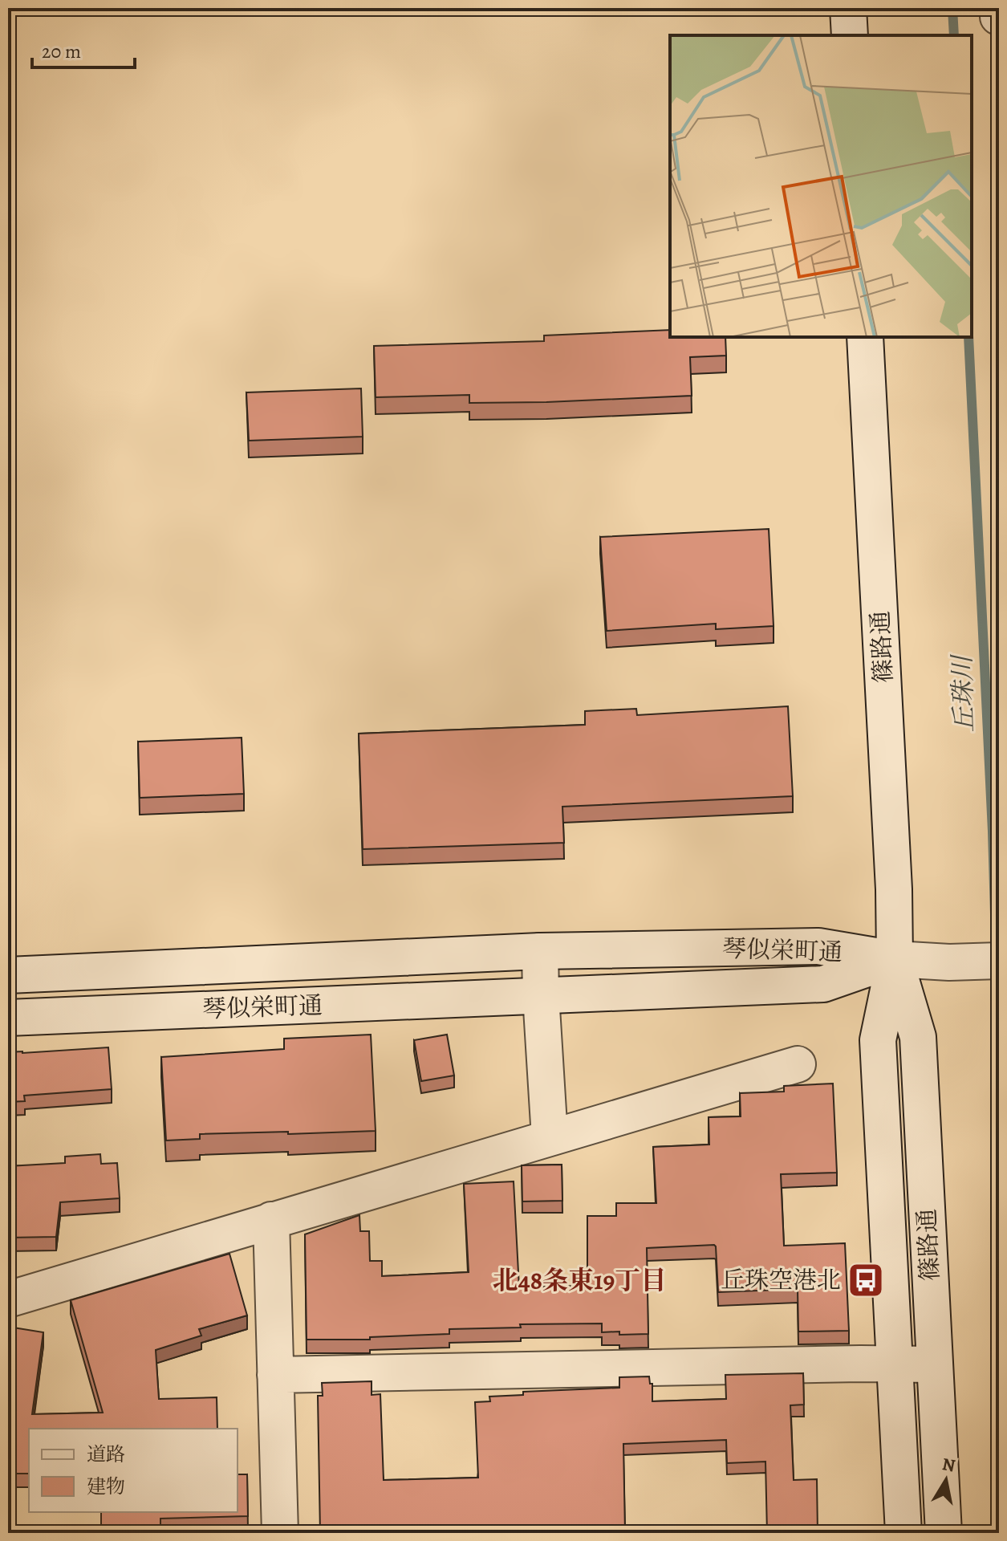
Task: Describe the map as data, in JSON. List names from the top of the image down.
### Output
{
  "streets": {
    "street": ["篠路通", "琴似栄町通"]
  },
  "crossings": [
    ["篠路通", "琴似栄町通"]
  ],
  "districts": ["北48条東19丁目"],
  "water": ["丘珠川"],
  "places": {
    "bus stop": ["丘珠空港北"]
  },
  "legend": ["道路", "建物"],
  "scale_bar": "20 m",
  "north": "top"
}
